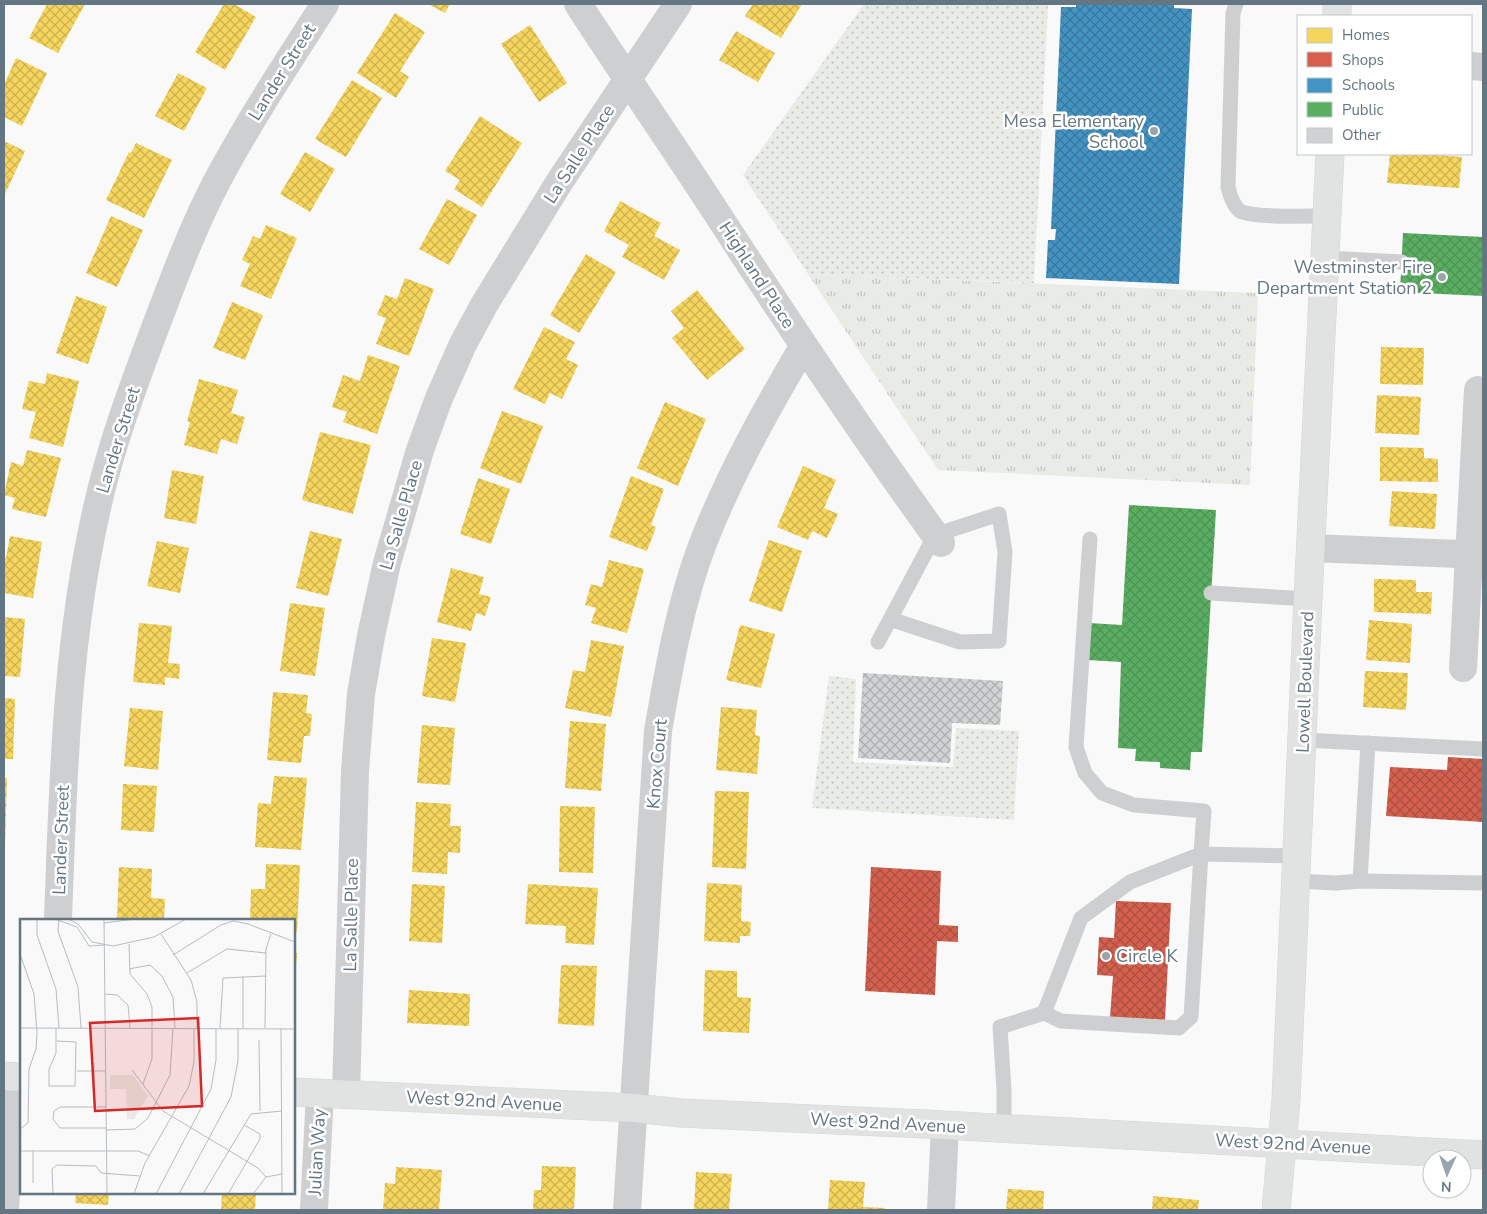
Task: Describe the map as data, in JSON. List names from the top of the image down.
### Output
{
  "streets": {
    "main road": ["Lowell Boulevard", "West 92nd Avenue"],
    "street": [
      "Lander Street",
      "La Salle Place",
      "Highland Place",
      "Knox Court",
      "Julian Way"
    ]
  },
  "crossings": [
    ["La Salle Place", "Highland Place"],
    ["La Salle Place", "West 92nd Avenue"],
    ["La Salle Place", "Julian Way"],
    ["Highland Place", "Knox Court"],
    ["Lowell Boulevard", "West 92nd Avenue"],
    ["Knox Court", "West 92nd Avenue"],
    ["West 92nd Avenue", "Julian Way"]
  ],
  "places": ["Mesa Elementary School", "Westminster Fire Department Station 2", "Circle K"],
  "legend": [
    "Homes",
    "Shops",
    "Schools",
    "Public",
    "Other"
  ],
  "north": "bottom"
}
